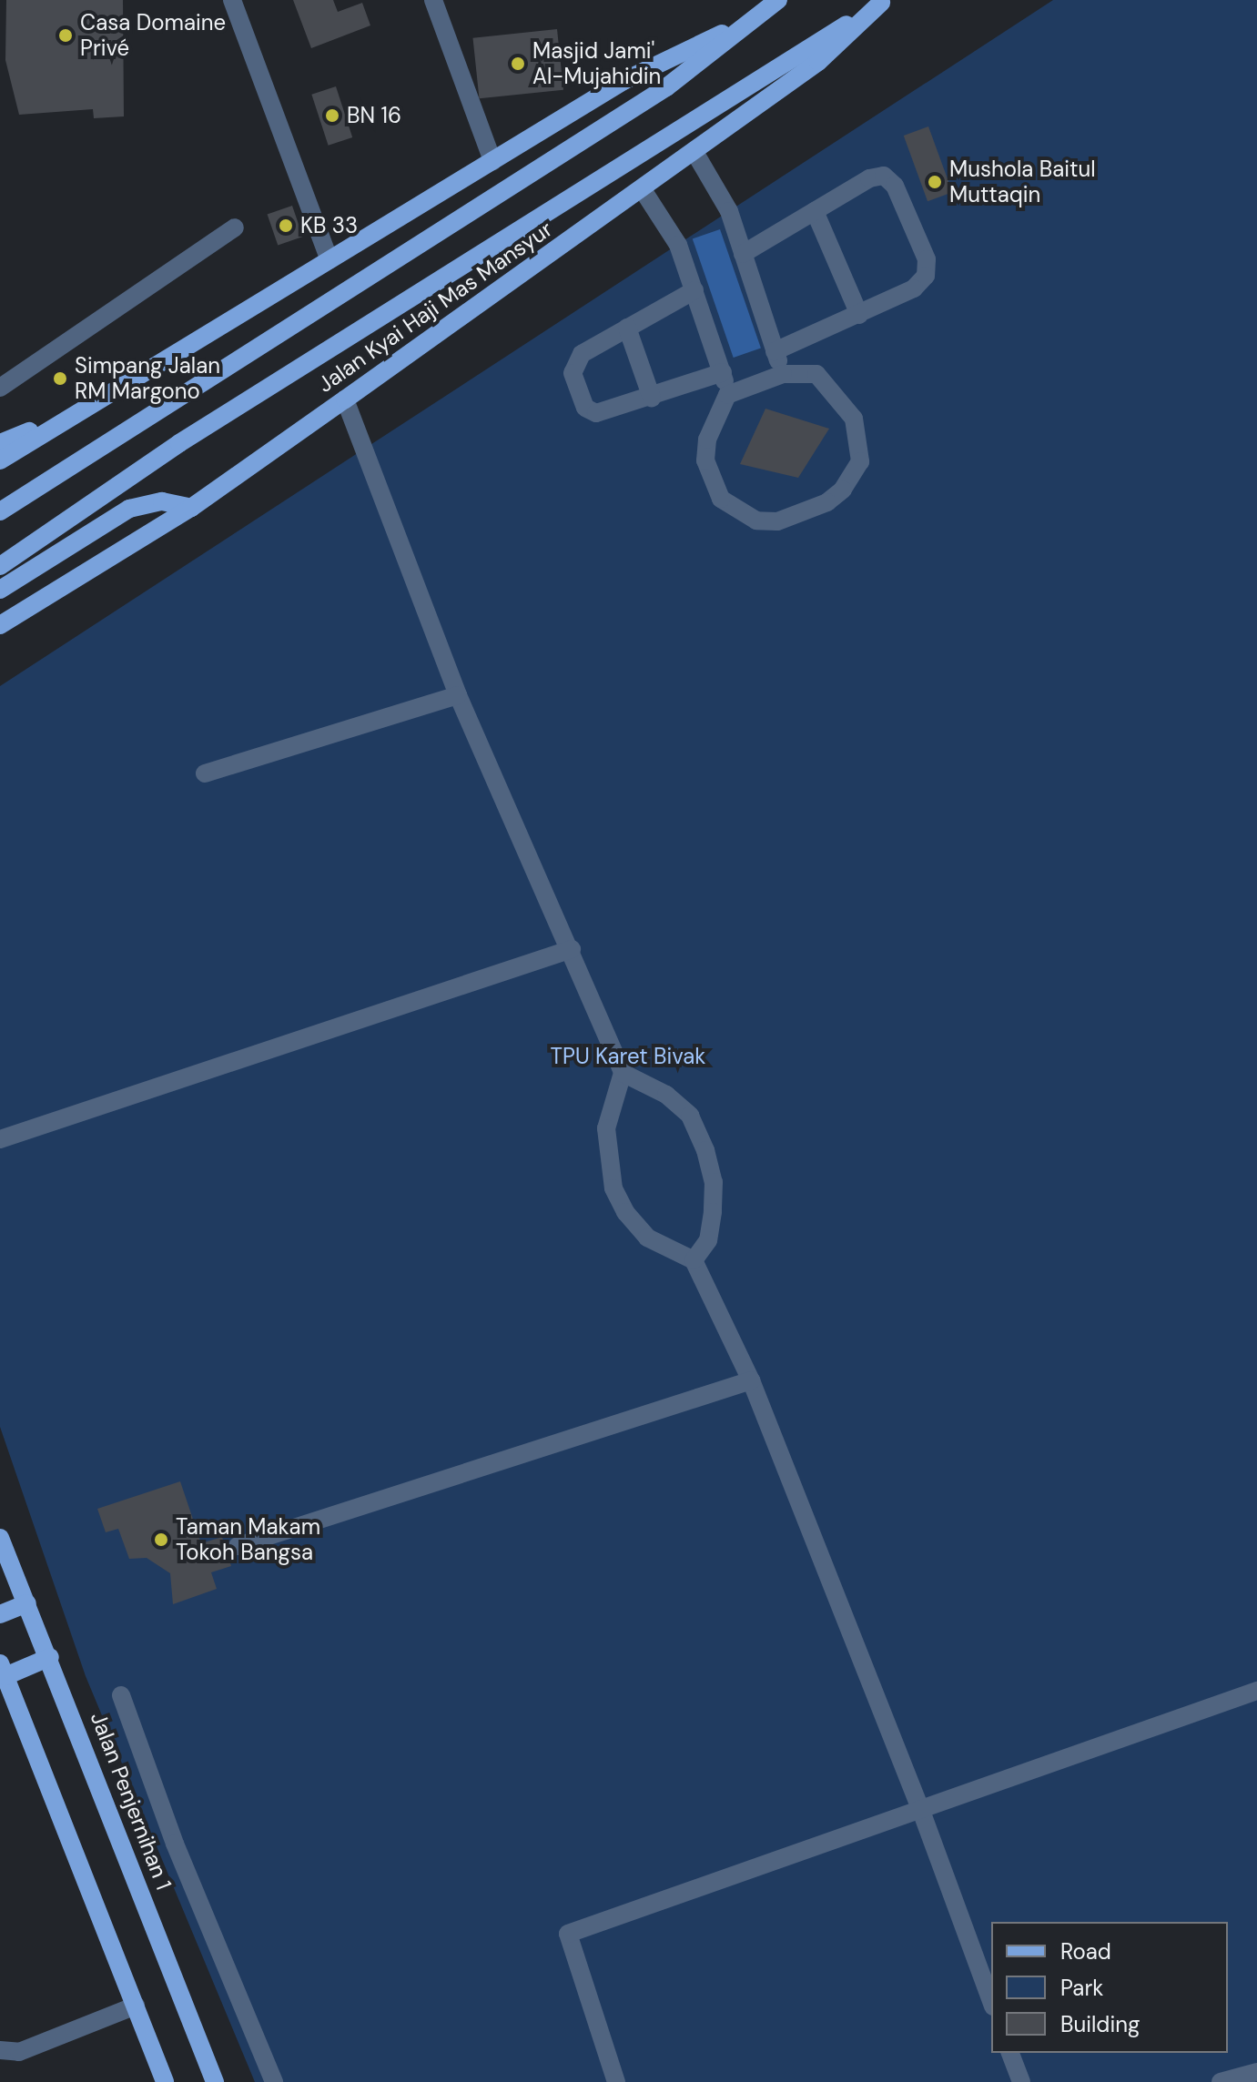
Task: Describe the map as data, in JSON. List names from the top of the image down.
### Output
{
  "streets": {
    "main road": ["Jalan Kyai Haji Mas Mansyur", "Jalan Penjernihan 1"]
  },
  "parks": ["TPU Karet Bivak"],
  "places": [
    "Casa Domaine Privé",
    "Masjid Jami' Al-Mujahidin",
    "BN 16",
    "Mushola Baitul Muttaqin",
    "KB 33",
    "Simpang Jalan RM Margono",
    "Taman Makam Tokoh Bangsa"
  ],
  "legend": ["Road", "Park", "Building"]
}
